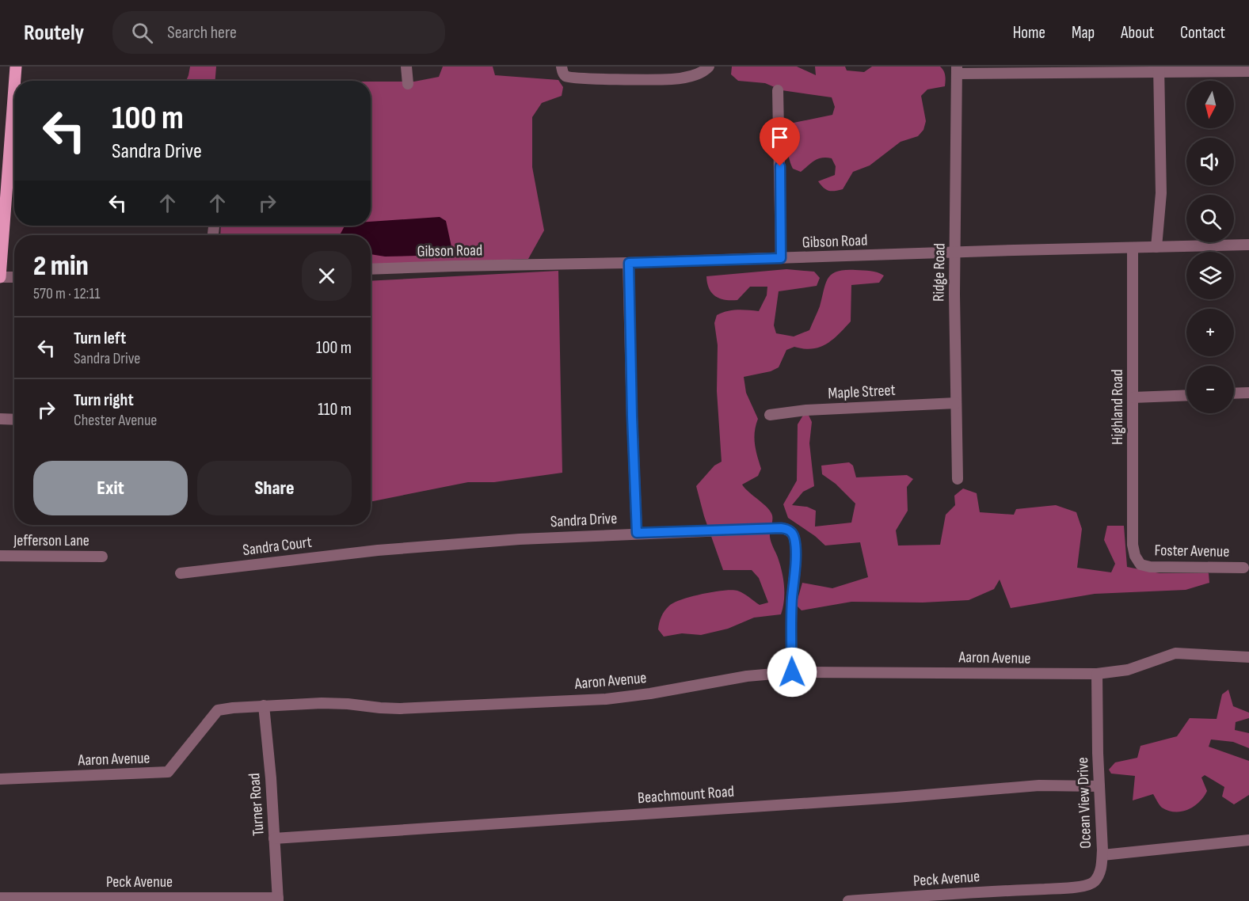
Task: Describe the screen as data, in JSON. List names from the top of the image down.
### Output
{
  "streets": {
    "street": [
      "Gibson Road",
      "Ridge Road",
      "Maple Street",
      "Highland Road",
      "Sandra Drive",
      "Jefferson Lane",
      "Sandra Court",
      "Foster Avenue",
      "Aaron Avenue",
      "Beachmount Road",
      "Ocean View Drive",
      "Turner Road",
      "Peck Avenue"
    ]
  },
  "crossings": [
    ["Gibson Road", "Ridge Road"],
    ["Gibson Road", "Highland Road"],
    ["Ridge Road", "Maple Street"],
    ["Highland Road", "Foster Avenue"],
    ["Sandra Drive", "Sandra Court"],
    ["Sandra Drive", "Aaron Avenue"],
    ["Aaron Avenue", "Ocean View Drive"],
    ["Aaron Avenue", "Turner Road"],
    ["Beachmount Road", "Ocean View Drive"],
    ["Beachmount Road", "Turner Road"],
    ["Ocean View Drive", "Peck Avenue"],
    ["Turner Road", "Peck Avenue"]
  ],
  "north": "bottom",
  "page": {
    "header": "Routely",
    "search": "Search here",
    "nav": [
      "Home",
      "Map",
      "About",
      "Contact"
    ],
    "map_buttons": ["+", "−"],
    "turn": ["100 m", "Sandra Drive"],
    "heading": ["2 min", "570 m · 12:11"],
    "list": [
      {
        "name": "Turn left",
        "note": "Sandra Drive",
        "value": "100 m"
      },
      {
        "name": "Turn right",
        "note": "Chester Avenue",
        "value": "110 m"
      }
    ],
    "buttons": ["Exit", "Share"]
  }
}
